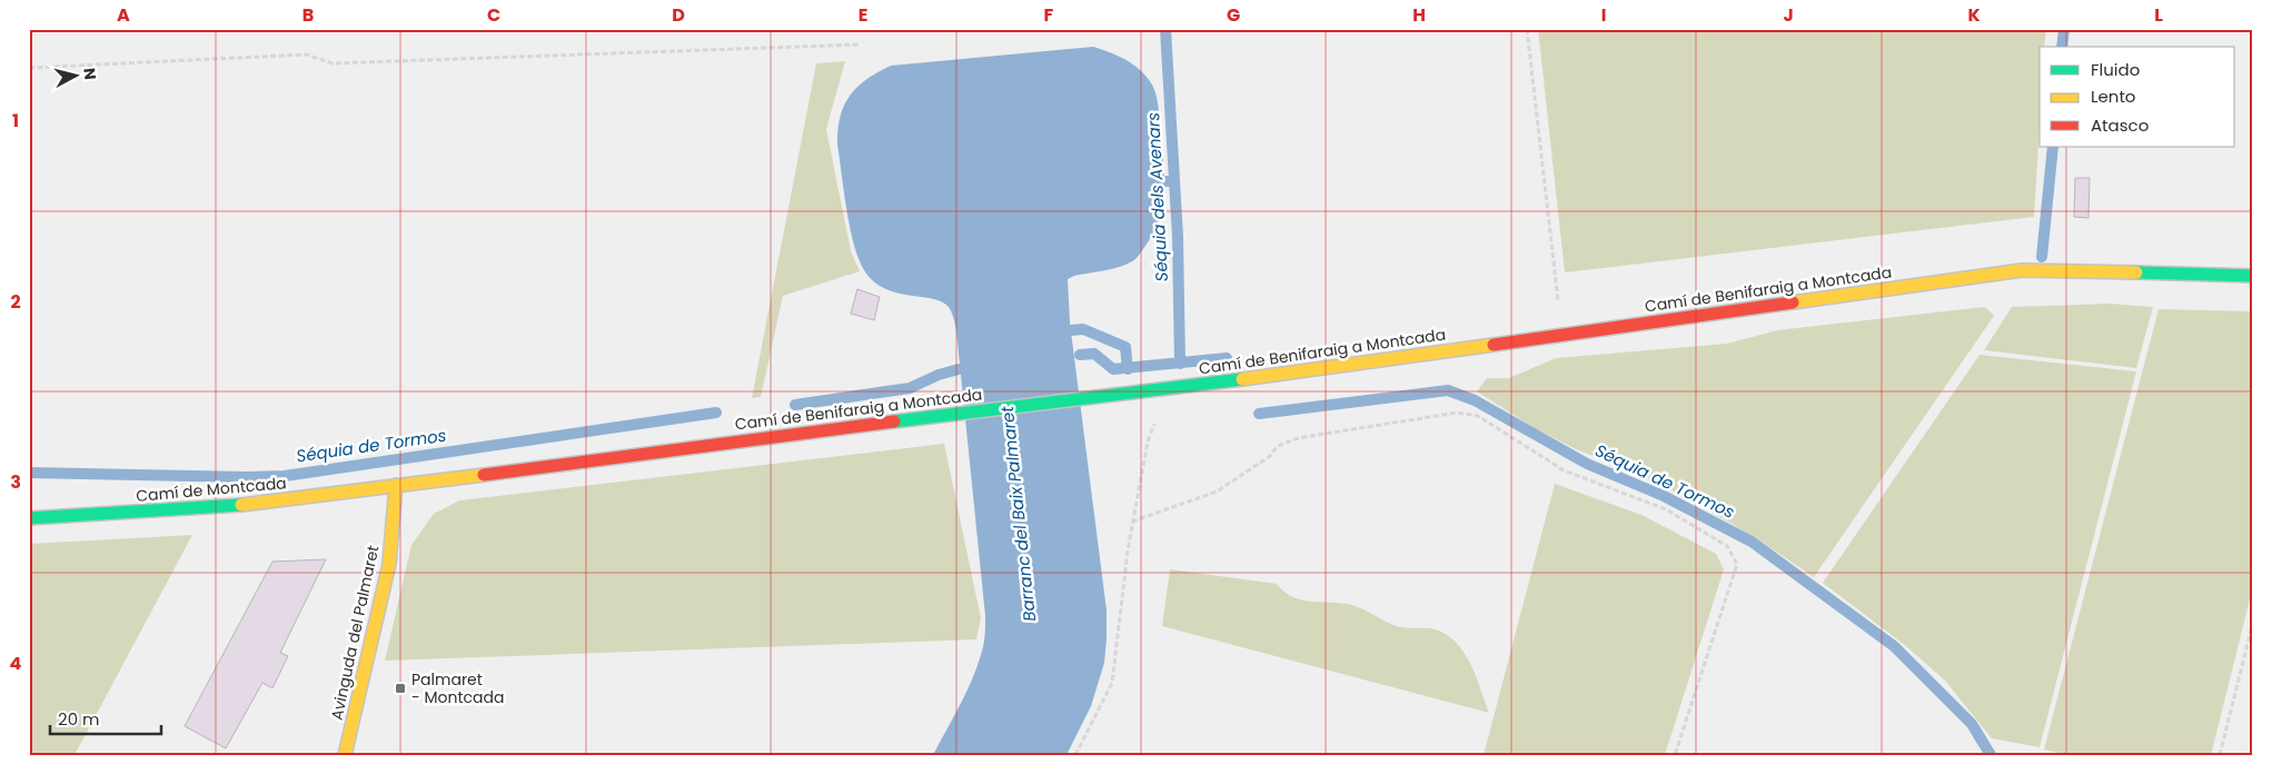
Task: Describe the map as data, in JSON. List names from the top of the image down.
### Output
{
  "streets": {
    "street": ["Camí de Benifaraig a Montcada", "Camí de Montcada", "Avinguda del Palmaret"]
  },
  "crossings": [
    ["Camí de Benifaraig a Montcada", "Camí de Montcada"],
    ["Camí de Benifaraig a Montcada", "Avinguda del Palmaret"],
    ["Camí de Montcada", "Avinguda del Palmaret"]
  ],
  "water": ["Séquia dels Avenars", "Séquia de Tormos", "Barranc del Baix Palmaret"],
  "places": {
    "transit": ["Palmaret - Montcada"]
  },
  "legend": ["Fluido", "Lento", "Atasco"],
  "scale_bar": "20 m",
  "north": "right",
  "grid": {
    "columns": [
      "A",
      "B",
      "C",
      "D",
      "E",
      "F",
      "G",
      "H",
      "I",
      "J",
      "K",
      "L"
    ],
    "rows": [
      "1",
      "2",
      "3",
      "4"
    ]
  }
}
